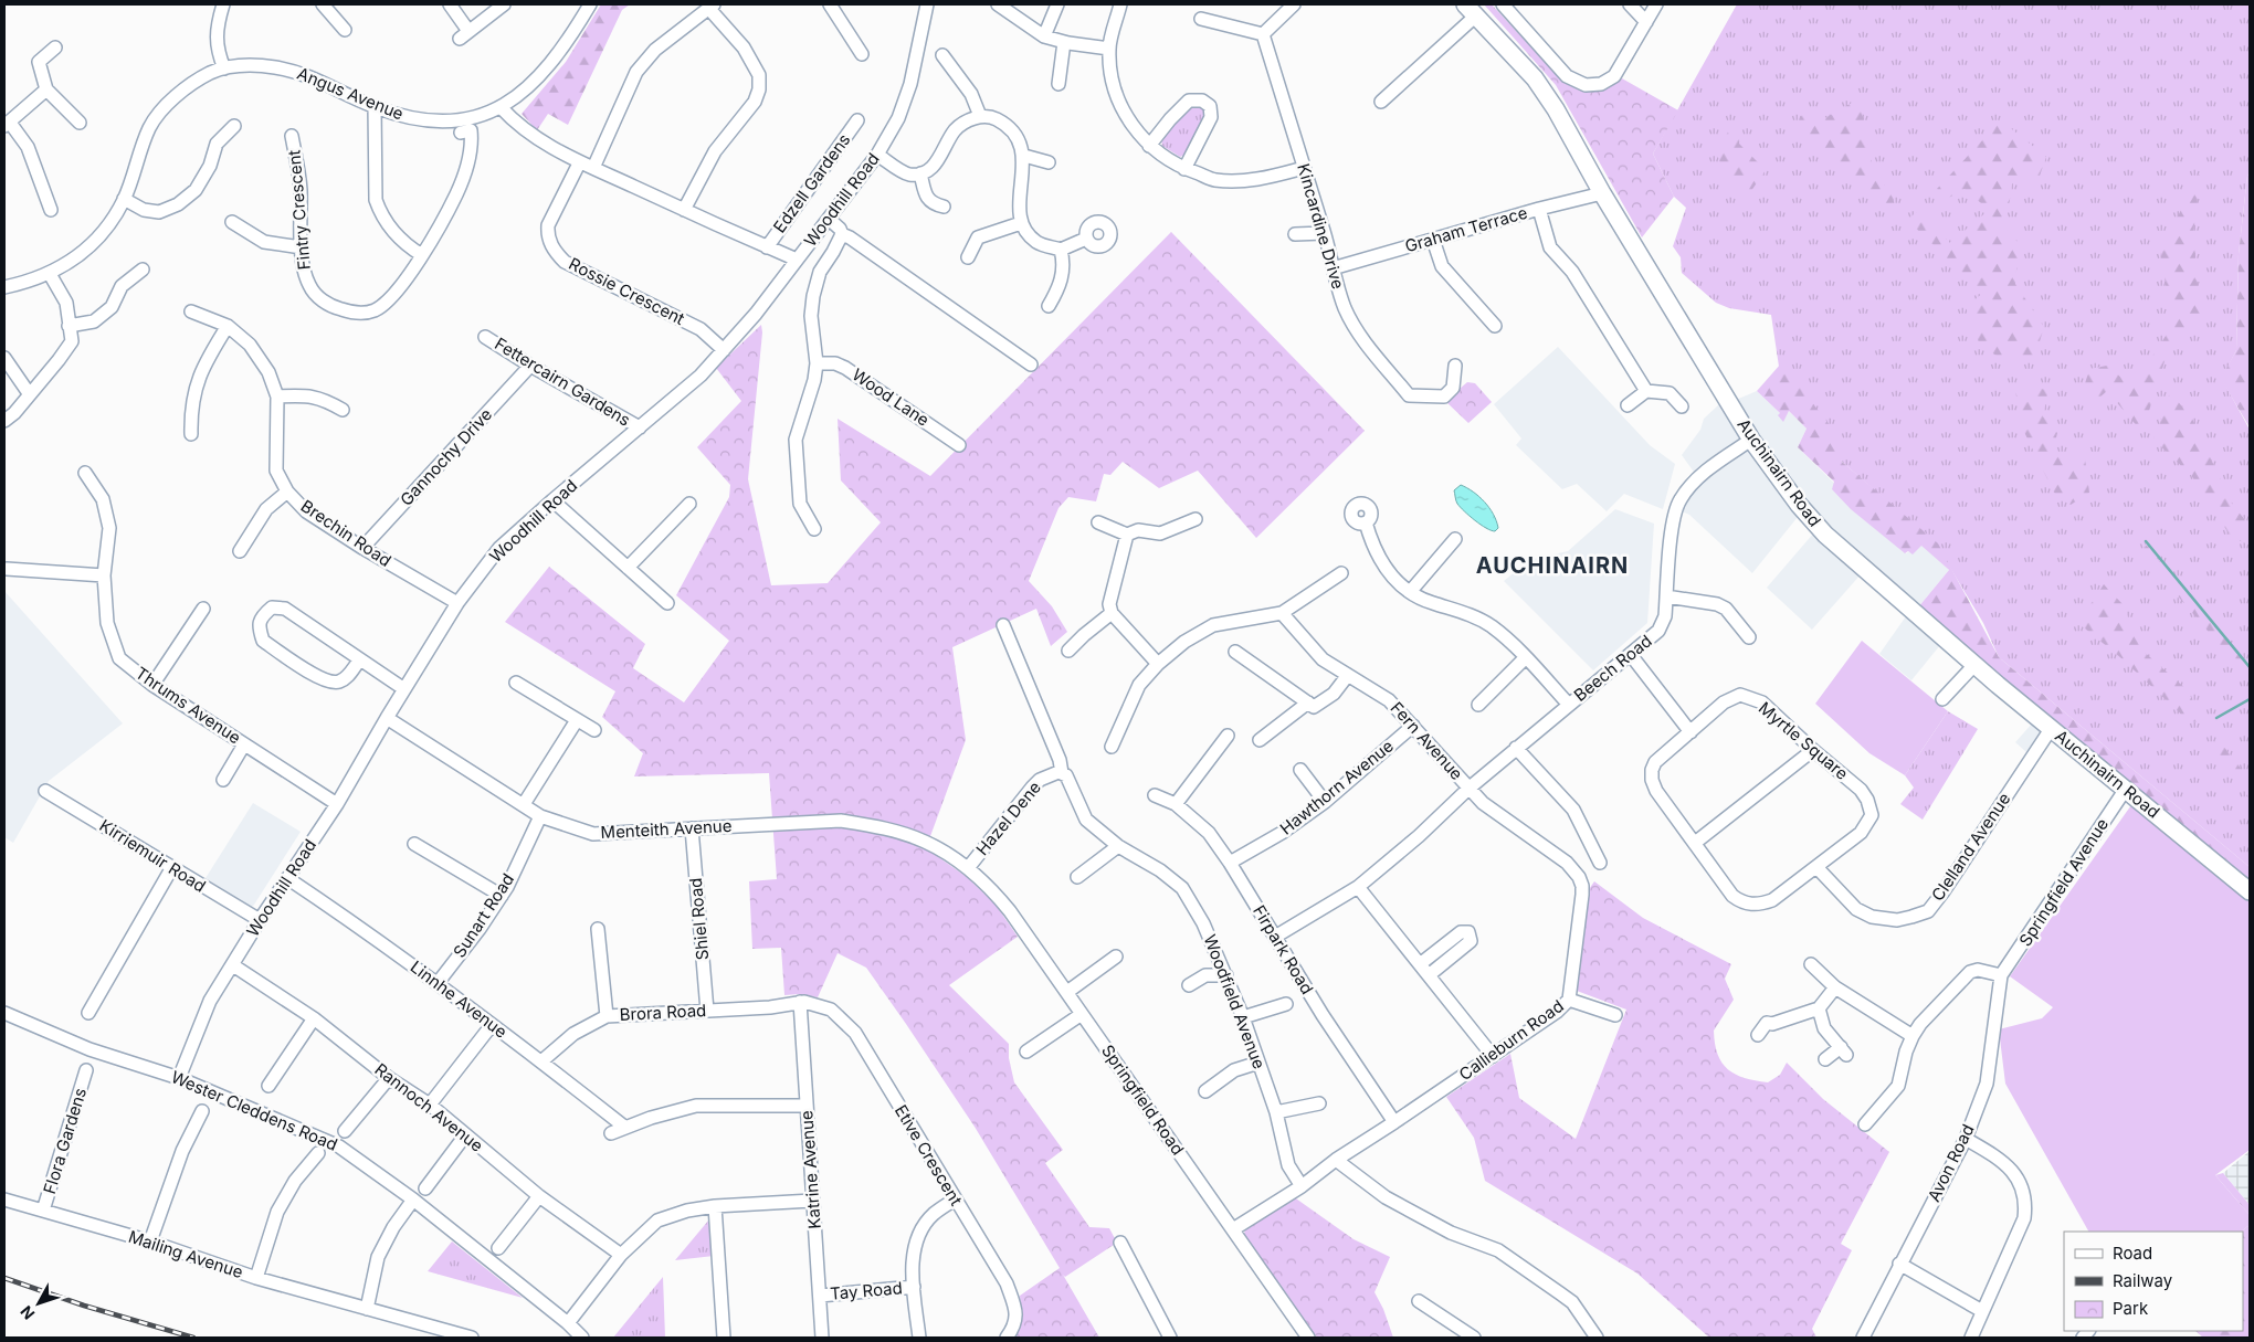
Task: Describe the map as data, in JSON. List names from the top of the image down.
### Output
{
  "streets": {
    "main road": ["Auchinairn Road"],
    "street": [
      "Angus Avenue",
      "Edzell Gardens",
      "Woodhill Road",
      "Fintry Crescent",
      "Kincardine Drive",
      "Graham Terrace",
      "Rossie Crescent",
      "Fettercairn Gardens",
      "Wood Lane",
      "Gannochy Drive",
      "Brechin Road",
      "Beech Road",
      "Thrums Avenue",
      "Fern Avenue",
      "Myrtle Square",
      "Hawthorn Avenue",
      "Hazel Dene",
      "Menteith Avenue",
      "Clelland Avenue",
      "Kirriemuir Road",
      "Springfield Avenue",
      "Sunart Road",
      "Shiel Road",
      "Firpark Road",
      "Linnhe Avenue",
      "Woodfield Avenue",
      "Brora Road",
      "Callieburn Road",
      "Springfield Road",
      "Rannoch Avenue",
      "Wester Cleddens Road",
      "Flora Gardens",
      "Etive Crescent",
      "Avon Road",
      "Katrine Avenue",
      "Mailing Avenue",
      "Tay Road"
    ]
  },
  "crossings": [
    ["Woodhill Road", "Rossie Crescent"],
    ["Woodhill Road", "Fettercairn Gardens"],
    ["Woodhill Road", "Brechin Road"],
    ["Woodhill Road", "Thrums Avenue"],
    ["Woodhill Road", "Menteith Avenue"],
    ["Woodhill Road", "Kirriemuir Road"],
    ["Woodhill Road", "Linnhe Avenue"],
    ["Woodhill Road", "Rannoch Avenue"],
    ["Woodhill Road", "Wester Cleddens Road"],
    ["Kincardine Drive", "Graham Terrace"],
    ["Graham Terrace", "Auchinairn Road"],
    ["Fettercairn Gardens", "Gannochy Drive"],
    ["Gannochy Drive", "Brechin Road"],
    ["Auchinairn Road", "Beech Road"],
    ["Auchinairn Road", "Clelland Avenue"],
    ["Auchinairn Road", "Springfield Avenue"],
    ["Beech Road", "Fern Avenue"],
    ["Beech Road", "Firpark Road"],
    ["Beech Road", "Callieburn Road"],
    ["Fern Avenue", "Hawthorn Avenue"],
    ["Fern Avenue", "Callieburn Road"],
    ["Myrtle Square", "Clelland Avenue"],
    ["Hawthorn Avenue", "Firpark Road"],
    ["Hazel Dene", "Menteith Avenue"],
    ["Hazel Dene", "Woodfield Avenue"],
    ["Hazel Dene", "Springfield Road"],
    ["Menteith Avenue", "Sunart Road"],
    ["Menteith Avenue", "Shiel Road"],
    ["Menteith Avenue", "Springfield Road"],
    ["Springfield Avenue", "Avon Road"],
    ["Sunart Road", "Linnhe Avenue"],
    ["Shiel Road", "Brora Road"],
    ["Firpark Road", "Callieburn Road"],
    ["Linnhe Avenue", "Brora Road"],
    ["Woodfield Avenue", "Callieburn Road"],
    ["Brora Road", "Etive Crescent"],
    ["Brora Road", "Katrine Avenue"],
    ["Callieburn Road", "Springfield Road"],
    ["Flora Gardens", "Mailing Avenue"],
    ["Etive Crescent", "Katrine Avenue"],
    ["Katrine Avenue", "Tay Road"]
  ],
  "districts": ["AUCHINAIRN"],
  "legend": ["Road", "Railway", "Park"],
  "north": "bottom left"
}
